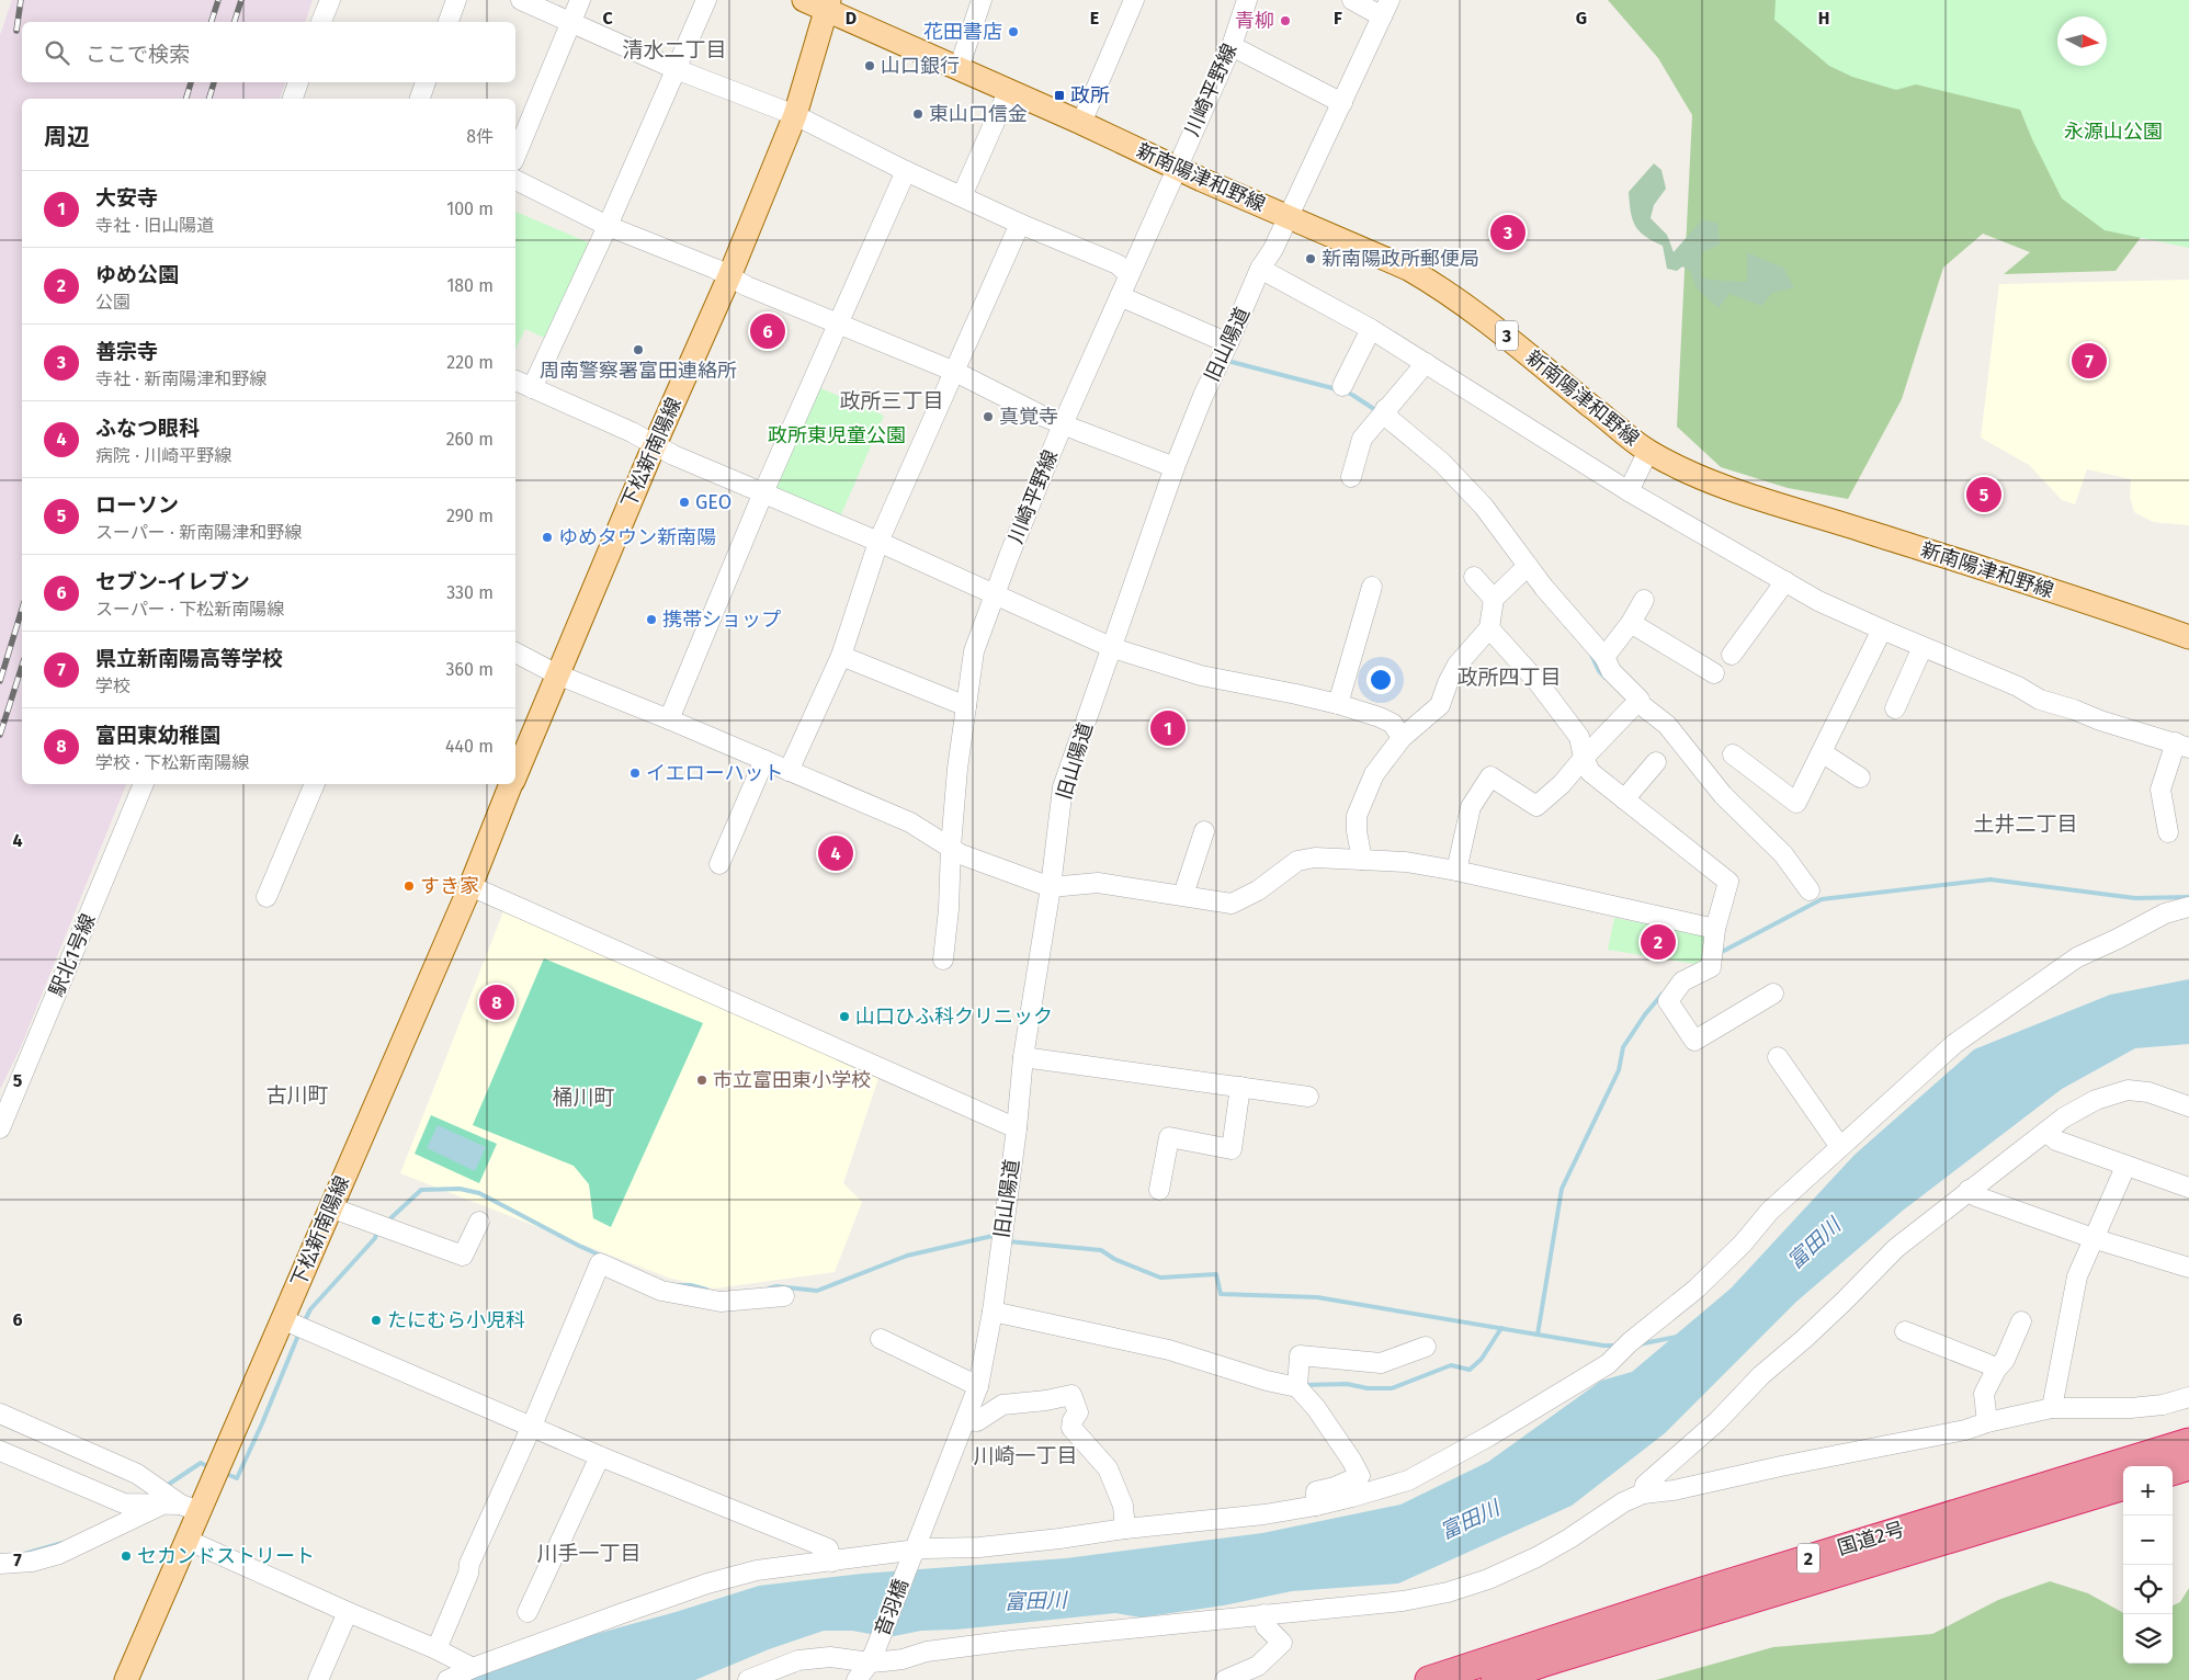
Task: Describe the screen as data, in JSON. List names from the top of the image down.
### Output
{
  "streets": {
    "highway": ["国道2号", "2"],
    "main road": ["新南陽津和野線", "3", "下松新南陽線"],
    "street": [
      "川崎平野線",
      "旧山陽道",
      "駅北1号線",
      "音羽橋"
    ]
  },
  "crossings": [
    ["川崎平野線", "新南陽津和野線"],
    ["新南陽津和野線", "旧山陽道"],
    ["新南陽津和野線", "下松新南陽線"],
    ["旧山陽道", "音羽橋"]
  ],
  "districts": [
    "清水二丁目",
    "政所三丁目",
    "政所四丁目",
    "土井二丁目",
    "古川町",
    "桶川町",
    "川崎一丁目",
    "川手一丁目"
  ],
  "water": ["富田川"],
  "parks": ["永源山公園", "政所東児童公園"],
  "places": {
    "other": [
      "青柳",
      "花田書店",
      "山口銀行",
      "東山口信金",
      "新南陽政所郵便局",
      "周南警察署富田連絡所",
      "真覚寺",
      "GEO",
      "ゆめタウン新南陽",
      "携帯ショップ",
      "イエローハット",
      "すき家",
      "山口ひふ科クリニック",
      "市立富田東小学校",
      "たにむら小児科",
      "セカンドストリート"
    ],
    "transit": ["政所"]
  },
  "north": "right",
  "page": {
    "search": "ここで検索",
    "heading": ["周辺", "8件"],
    "list": [
      {
        "mark": "1",
        "name": "大安寺",
        "note": "寺社 · 旧山陽道",
        "value": "100 m"
      },
      {
        "mark": "2",
        "name": "ゆめ公園",
        "note": "公園",
        "value": "180 m"
      },
      {
        "mark": "3",
        "name": "善宗寺",
        "note": "寺社 · 新南陽津和野線",
        "value": "220 m"
      },
      {
        "mark": "4",
        "name": "ふなつ眼科",
        "note": "病院 · 川崎平野線",
        "value": "260 m"
      },
      {
        "mark": "5",
        "name": "ローソン",
        "note": "スーパー · 新南陽津和野線",
        "value": "290 m"
      },
      {
        "mark": "6",
        "name": "セブン-イレブン",
        "note": "スーパー · 下松新南陽線",
        "value": "330 m"
      },
      {
        "mark": "7",
        "name": "県立新南陽高等学校",
        "note": "学校",
        "value": "360 m"
      },
      {
        "mark": "8",
        "name": "富田東幼稚園",
        "note": "学校 · 下松新南陽線",
        "value": "440 m"
      }
    ],
    "pins": [
      "3",
      "6",
      "7",
      "5",
      "1",
      "4",
      "2",
      "8"
    ],
    "map_buttons": ["+", "−"]
  },
  "grid": {
    "columns": [
      "C",
      "D",
      "E",
      "F",
      "G",
      "H"
    ],
    "rows": [
      "4",
      "5",
      "6",
      "7"
    ]
  }
}
